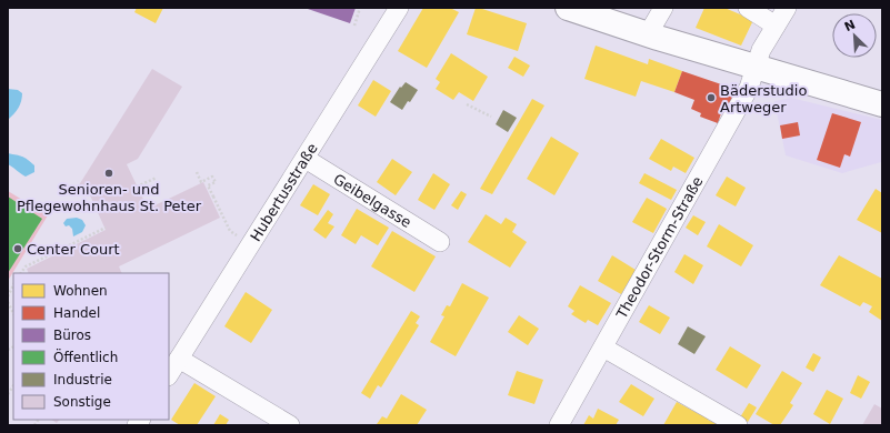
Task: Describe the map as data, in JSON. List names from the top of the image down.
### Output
{
  "streets": {
    "street": ["Hubertusstraße", "Geibelgasse", "Theodor-Storm-Straße"]
  },
  "crossings": [
    ["Hubertusstraße", "Geibelgasse"]
  ],
  "places": ["Bäderstudio Artweger", "Senioren- und Pflegewohnhaus St. Peter", "Center Court"],
  "legend": [
    "Wohnen",
    "Handel",
    "Büros",
    "Öffentlich",
    "Industrie",
    "Sonstige"
  ],
  "north": "top left"
}
